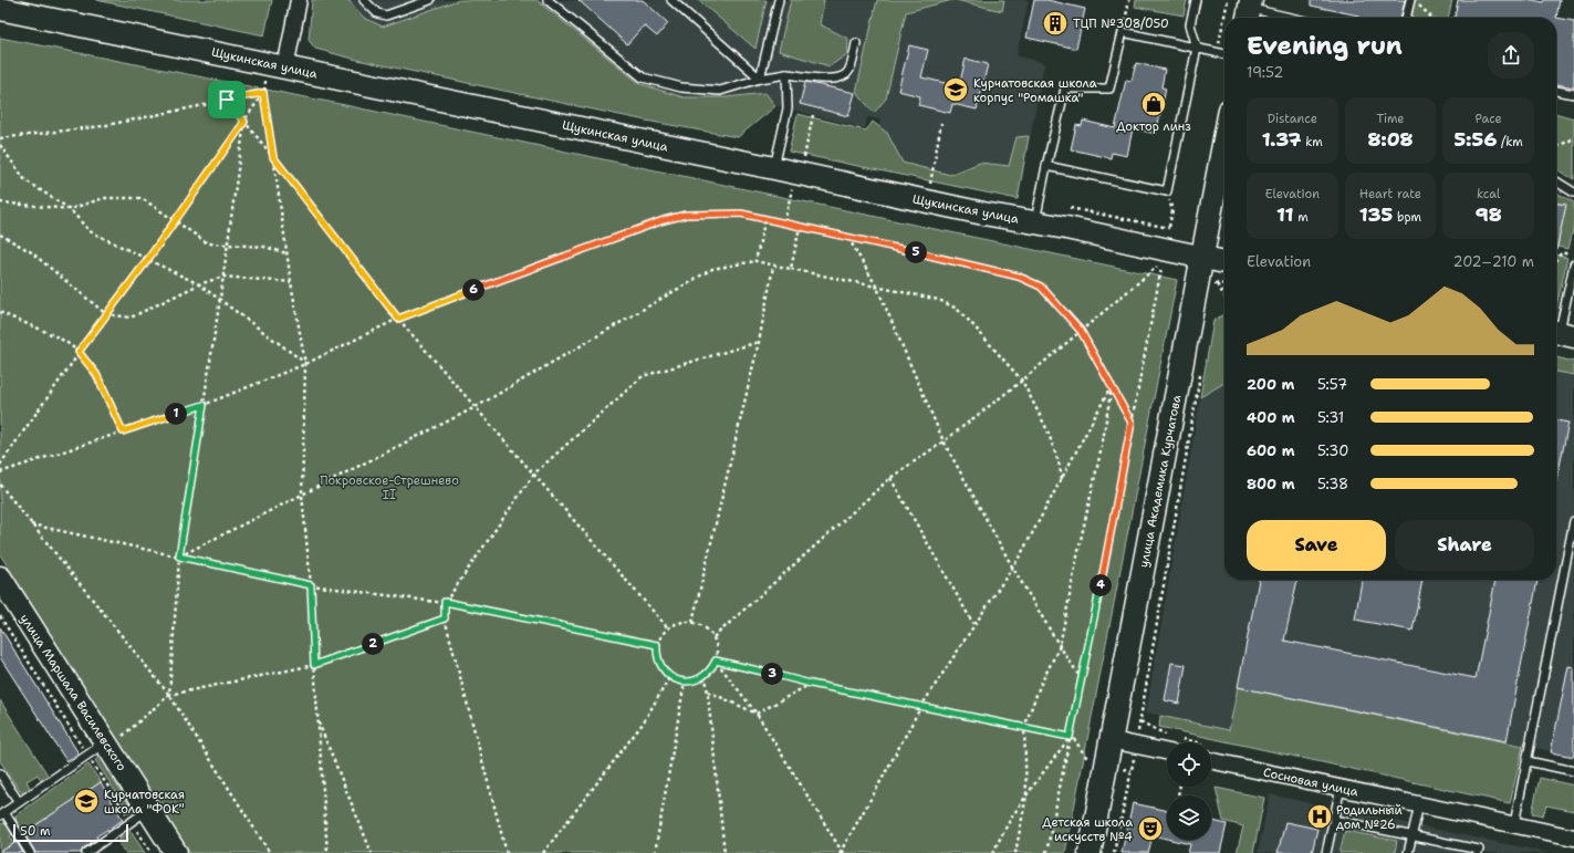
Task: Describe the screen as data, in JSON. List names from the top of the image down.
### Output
{
  "streets": {
    "main road": ["Щукинская улица", "улица Академика Курчатова", "улица Маршала Василевского"],
    "street": ["Сосновая улица"]
  },
  "crossings": [
    ["Щукинская улица", "улица Академика Курчатова"]
  ],
  "parks": ["Покровское-Стрешнево II"],
  "places": {
    "building": ["ТЦП №308/050"],
    "school or university": ["Курчатовская школа корпус \"Ромашка\"", "Курчатовская школа \"ФОК\""],
    "shop": ["Доктор линз"],
    "hospital": ["Родильный дом №26"],
    "theatre": ["Детская школа искусств №4"]
  },
  "scale_bar": "50 m",
  "page": {
    "heading": ["Evening run", "19:52"],
    "stats": [
      ["Distance", "1.37 km"],
      ["Time", "8:08"],
      ["Pace", "5:56 /km"],
      ["Elevation", "11 m"],
      ["Heart rate", "135 bpm"],
      ["kcal", "98"]
    ],
    "pins": [
      "5",
      "6",
      "1",
      "4",
      "2",
      "3"
    ],
    "chart": ["Elevation", "202–210 m"],
    "list": [
      {
        "name": "200 m",
        "note": "5:57"
      },
      {
        "name": "400 m",
        "note": "5:31"
      },
      {
        "name": "600 m",
        "note": "5:30"
      },
      {
        "name": "800 m",
        "note": "5:38"
      }
    ],
    "buttons": ["Save", "Share"],
    "scale": "50 m"
  }
}
